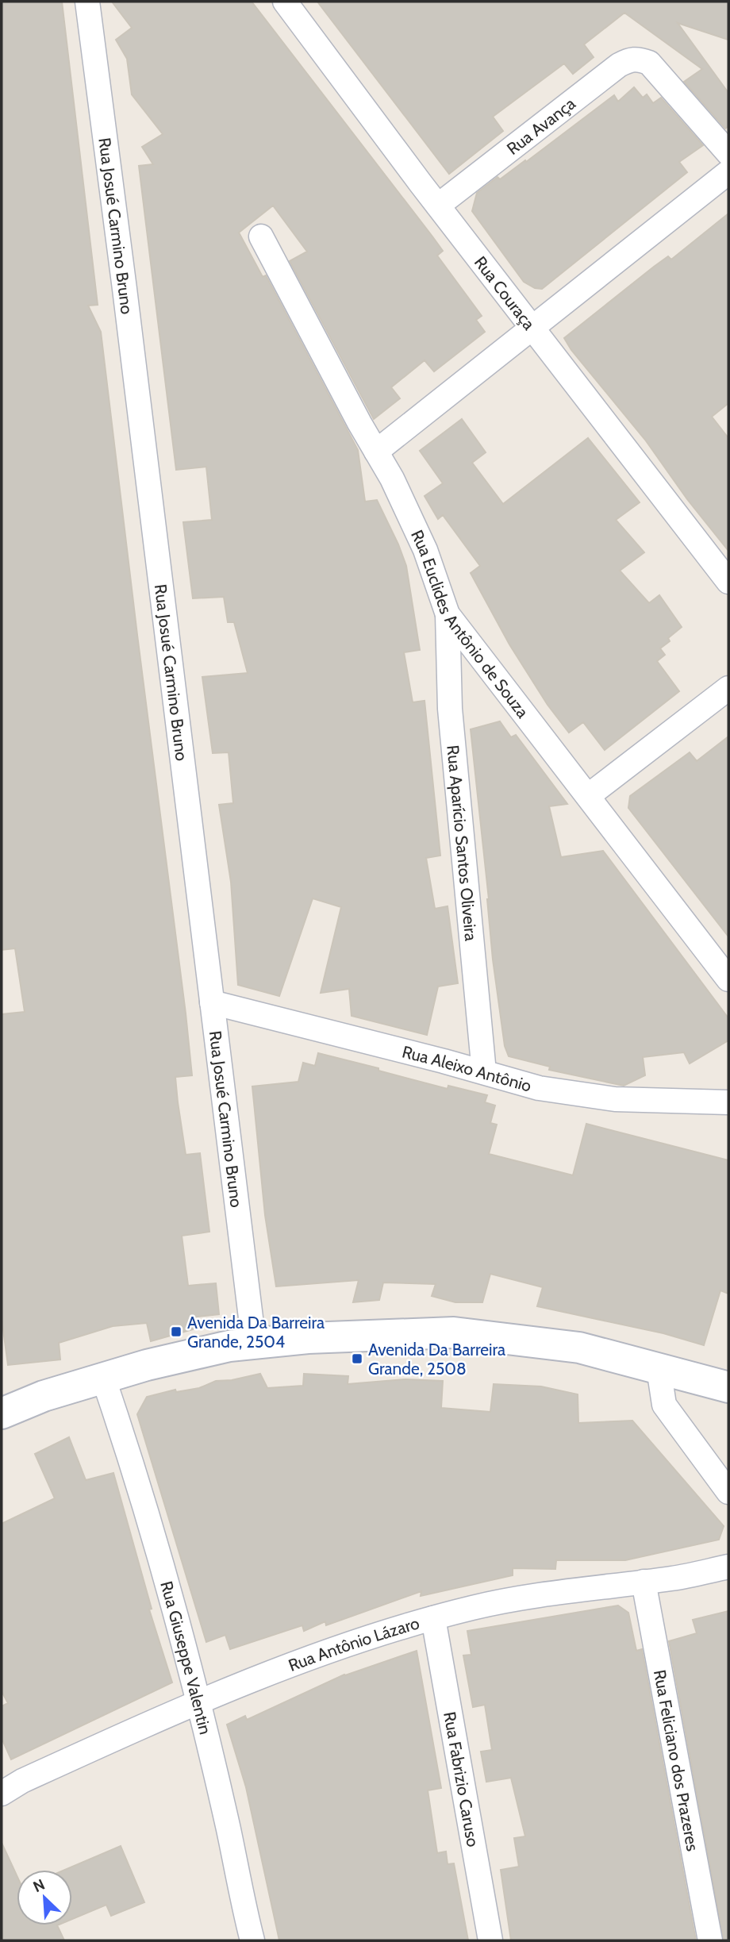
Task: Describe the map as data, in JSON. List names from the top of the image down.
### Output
{
  "streets": {
    "street": [
      "Rua Avança",
      "Rua Josué Carmino Bruno",
      "Rua Couraça",
      "Rua Euclides Antônio de Souza",
      "Rua Aparício Santos Oliveira",
      "Rua Aleixo Antônio",
      "Rua Antônio Lázaro",
      "Rua Giuseppe Valentin",
      "Rua Feliciano dos Prazeres",
      "Rua Fabrizio Caruso"
    ]
  },
  "crossings": [
    ["Rua Avança", "Rua Couraça"],
    ["Rua Josué Carmino Bruno", "Rua Aleixo Antônio"],
    ["Rua Euclides Antônio de Souza", "Rua Aparício Santos Oliveira"],
    ["Rua Aparício Santos Oliveira", "Rua Aleixo Antônio"],
    ["Rua Antônio Lázaro", "Rua Giuseppe Valentin"],
    ["Rua Antônio Lázaro", "Rua Feliciano dos Prazeres"],
    ["Rua Antônio Lázaro", "Rua Fabrizio Caruso"]
  ],
  "places": {
    "transit": ["Avenida Da Barreira Grande, 2504", "Avenida Da Barreira Grande, 2508"]
  },
  "north": "top left"
}
